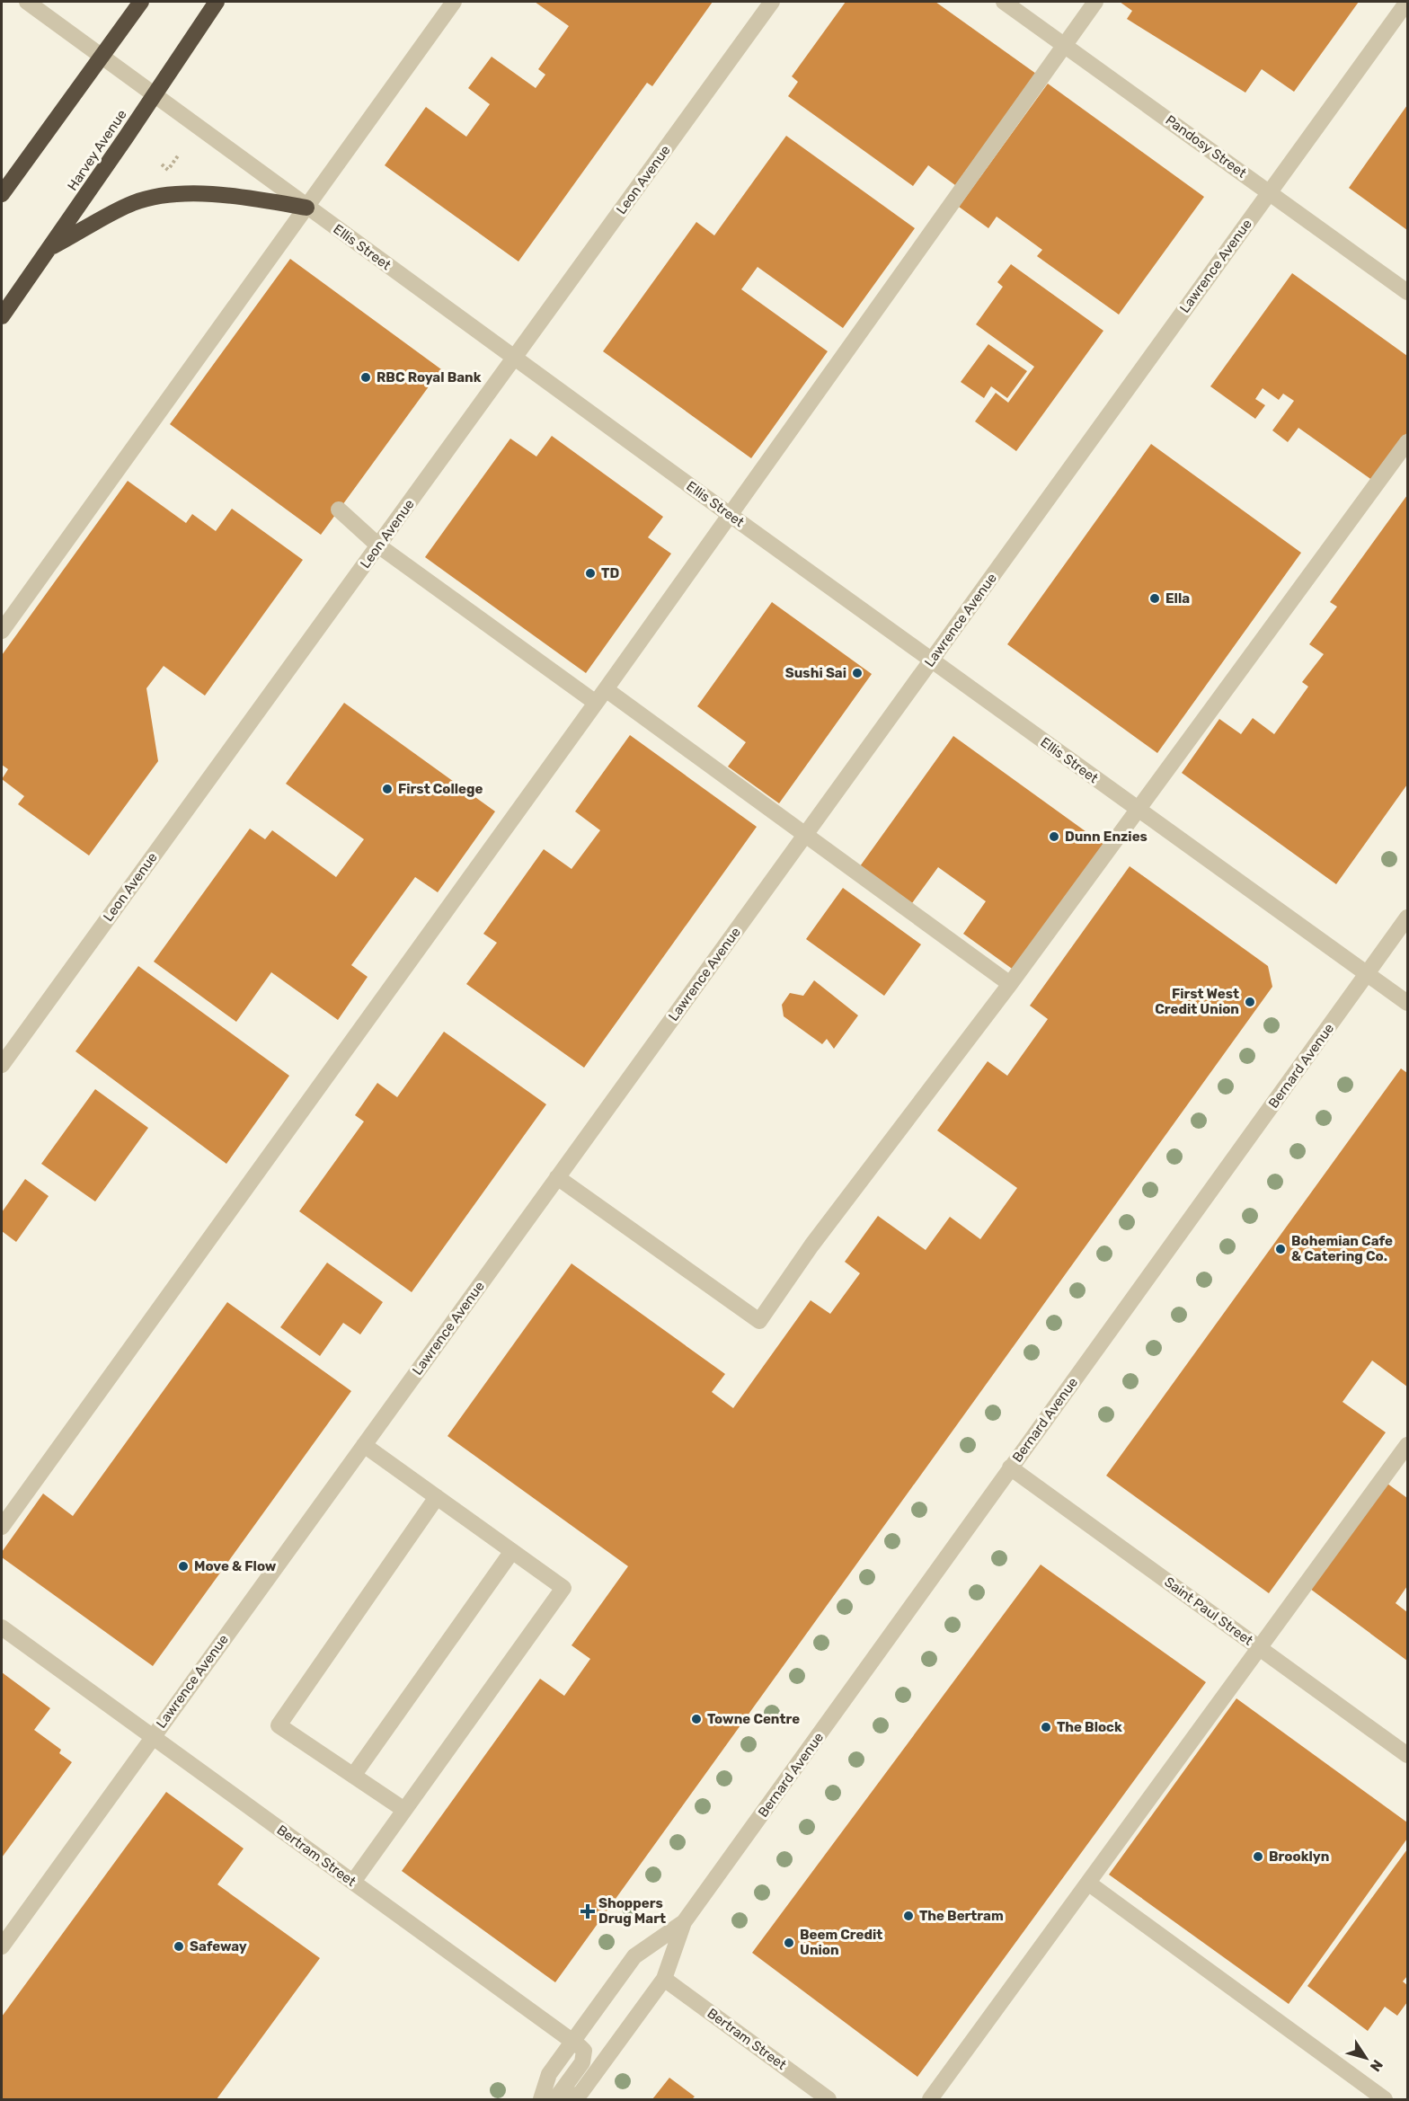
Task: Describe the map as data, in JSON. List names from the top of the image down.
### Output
{
  "streets": {
    "highway": ["Harvey Avenue"],
    "street": [
      "Pandosy Street",
      "Leon Avenue",
      "Ellis Street",
      "Lawrence Avenue",
      "Bernard Avenue",
      "Saint Paul Street",
      "Bertram Street"
    ]
  },
  "crossings": [
    ["Pandosy Street", "Lawrence Avenue"],
    ["Harvey Avenue", "Ellis Street"],
    ["Leon Avenue", "Ellis Street"],
    ["Ellis Street", "Lawrence Avenue"],
    ["Ellis Street", "Bernard Avenue"],
    ["Lawrence Avenue", "Bertram Street"],
    ["Bernard Avenue", "Saint Paul Street"],
    ["Bernard Avenue", "Bertram Street"]
  ],
  "places": {
    "other": [
      "RBC Royal Bank",
      "TD",
      "Ella",
      "Sushi Sai",
      "First College",
      "Dunn Enzies",
      "First West Credit Union",
      "Bohemian Cafe & Catering Co.",
      "Move & Flow",
      "Towne Centre",
      "The Block",
      "Brooklyn",
      "The Bertram",
      "Beem Credit Union",
      "Safeway"
    ],
    "health": ["Shoppers Drug Mart"]
  },
  "north": "bottom right"
}
